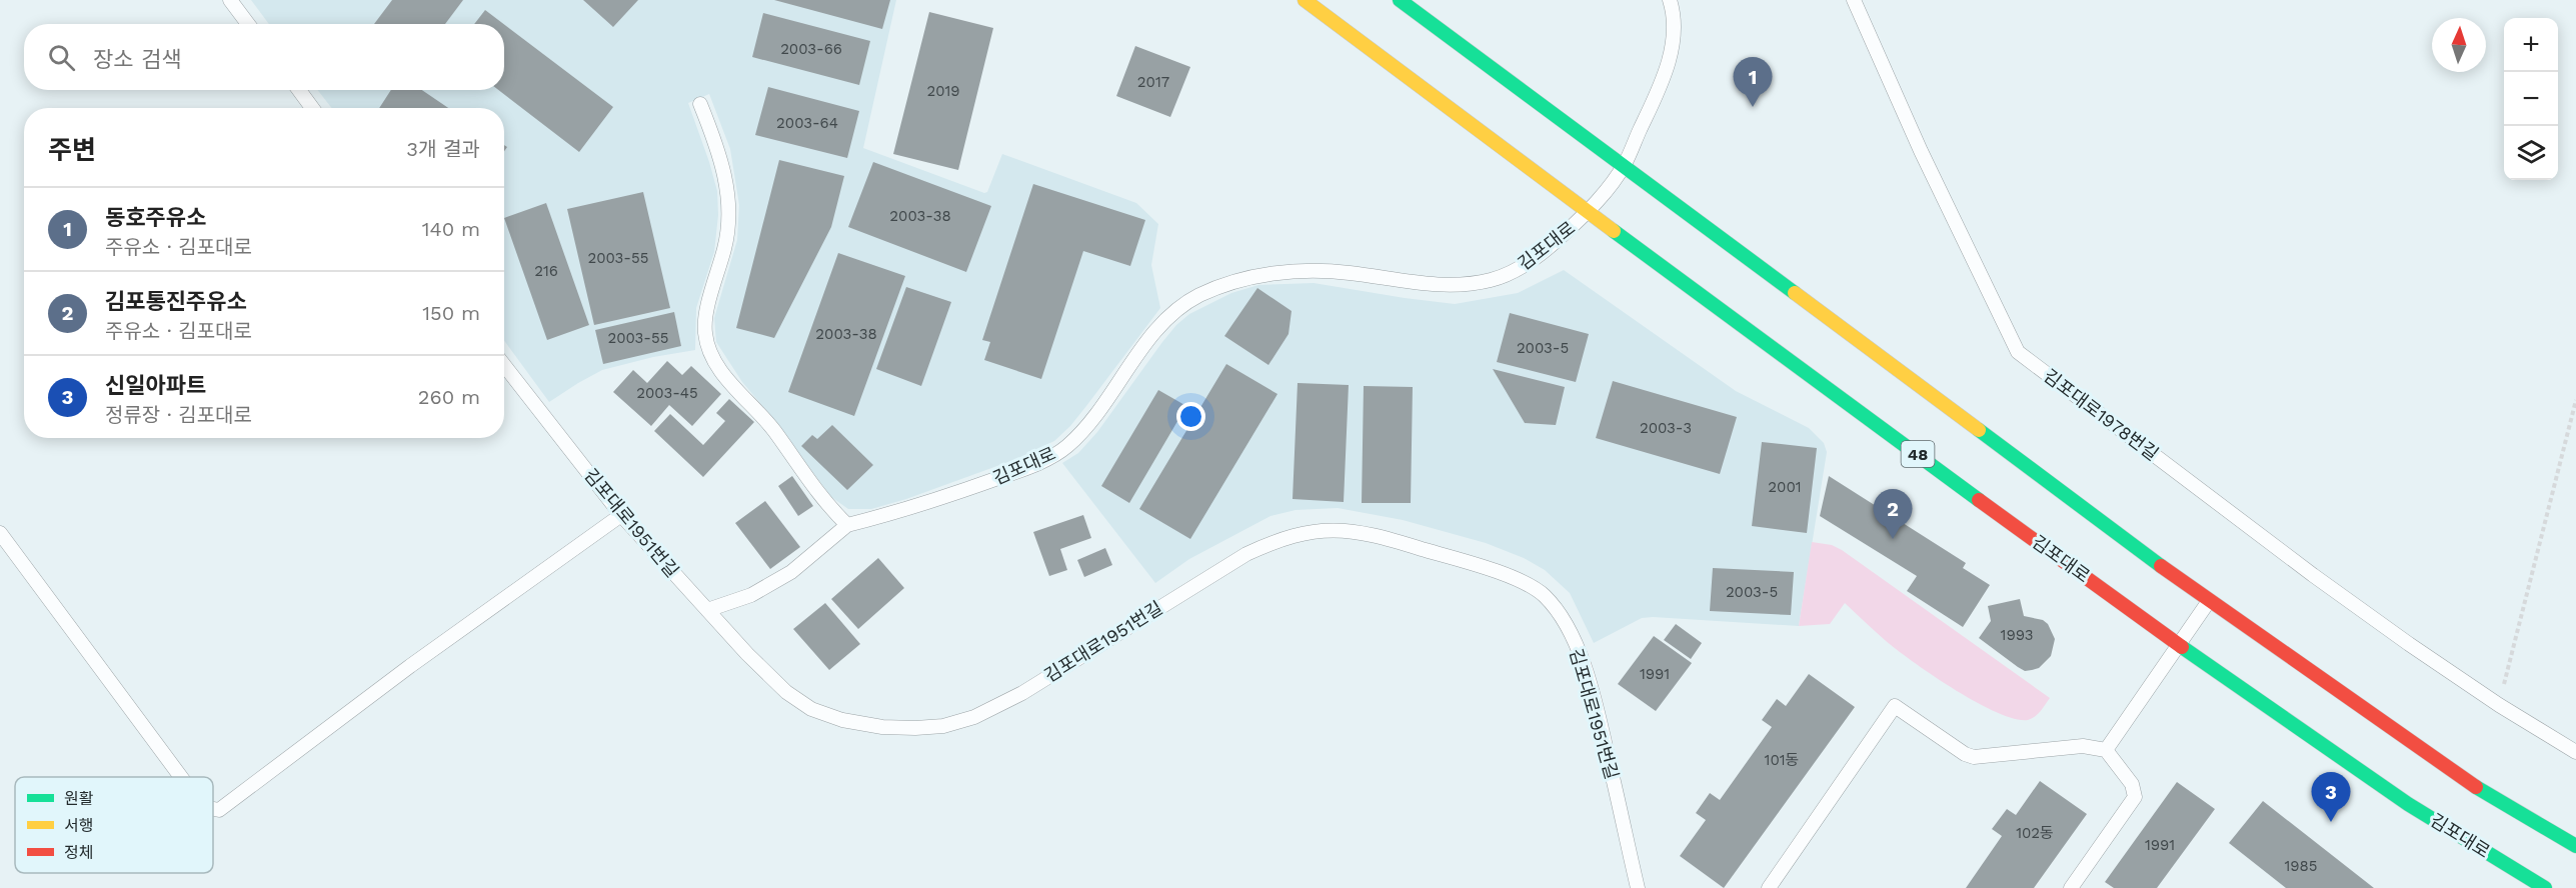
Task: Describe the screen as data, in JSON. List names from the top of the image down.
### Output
{
  "streets": {
    "main road": ["김포대로", "48"],
    "lane": ["김포대로1978번길", "김포대로1951번길"]
  },
  "house_numbers": [
    "2003-66",
    "2017",
    "2019",
    "2003-64",
    "2003-38",
    "2003-55",
    "216",
    "2003-38",
    "2003-55",
    "2003-5",
    "2003-45",
    "2003-3",
    "2001",
    "2003-5",
    "1993",
    "1991",
    "101동",
    "102동",
    "1991",
    "1985"
  ],
  "legend": ["원활", "서행", "정체"],
  "north": "top",
  "page": {
    "map_buttons": ["+", "−"],
    "search": "장소 검색",
    "pins": ["1", "2", "3"],
    "heading": ["주변", "3개 결과"],
    "list": [
      {
        "mark": "1",
        "name": "동호주유소",
        "note": "주유소 · 김포대로",
        "value": "140 m"
      },
      {
        "mark": "2",
        "name": "김포통진주유소",
        "note": "주유소 · 김포대로",
        "value": "150 m"
      },
      {
        "mark": "3",
        "name": "신일아파트",
        "note": "정류장 · 김포대로",
        "value": "260 m"
      }
    ]
  }
}
